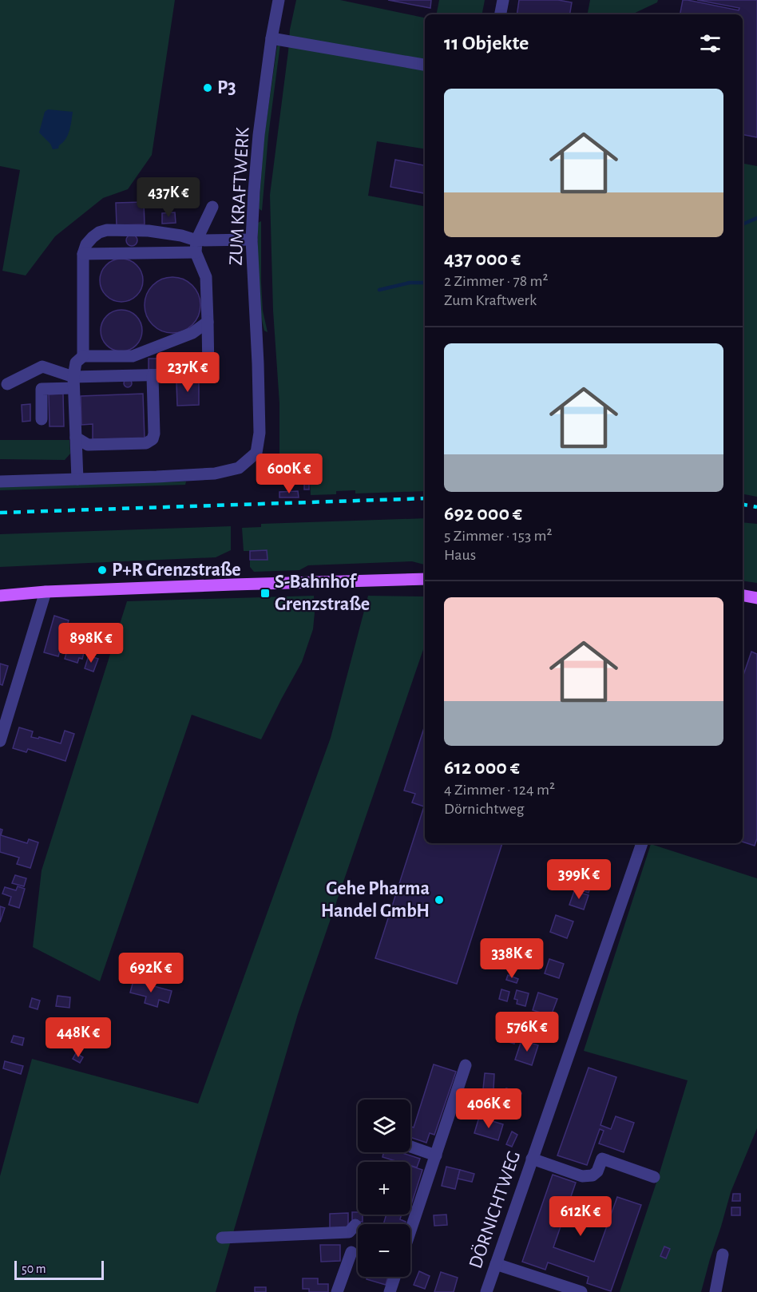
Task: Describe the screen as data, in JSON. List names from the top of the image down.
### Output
{
  "streets": {
    "street": ["ZUM KRAFTWERK", "DÖRNICHTWEG"]
  },
  "places": {
    "other": ["P3", "P+R Grenzstraße", "Gehe Pharma Handel GmbH"],
    "transit": ["S-Bahnhof Grenzstraße"]
  },
  "scale_bar": "50 m",
  "page": {
    "heading": "11 Objekte",
    "list": [
      {
        "name": "437 000 €",
        "note": "2 Zimmer · 78 m² · Zum Kraftwerk"
      },
      {
        "name": "692 000 €",
        "note": "5 Zimmer · 153 m² · Haus"
      },
      {
        "name": "612 000 €",
        "note": "4 Zimmer · 124 m² · Dörnichtweg"
      }
    ],
    "price": [
      "437K €",
      "237K €",
      "600K €",
      "898K €",
      "399K €",
      "338K €",
      "692K €",
      "576K €",
      "448K €",
      "406K €",
      "612K €"
    ],
    "map_buttons": ["+", "−"],
    "scale": "50 m"
  }
}
